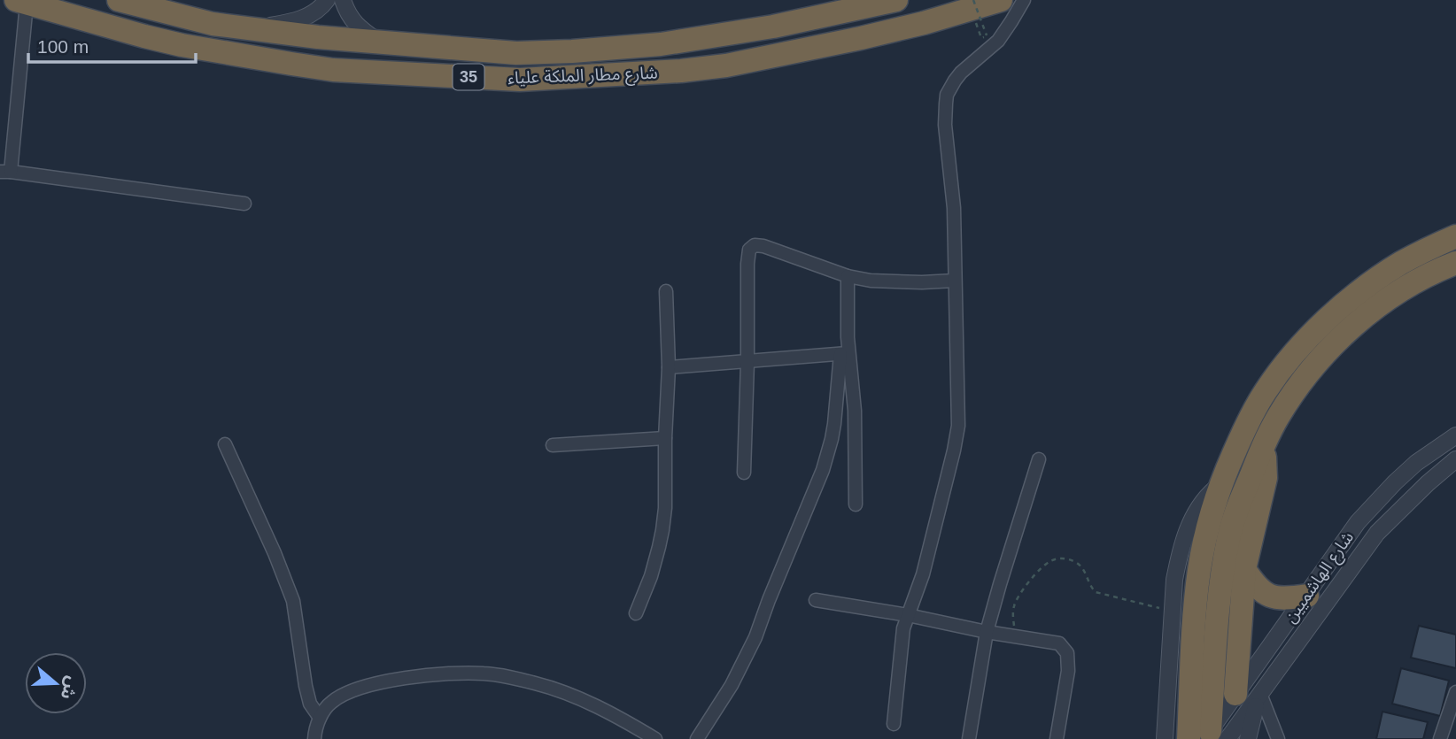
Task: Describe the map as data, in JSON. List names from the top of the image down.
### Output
{
  "streets": {
    "highway": ["شارع مطار الملكة علياء", "35"],
    "street": ["شارع الهاشميين"]
  },
  "scale_bar": "100 m",
  "north": "right"
}
